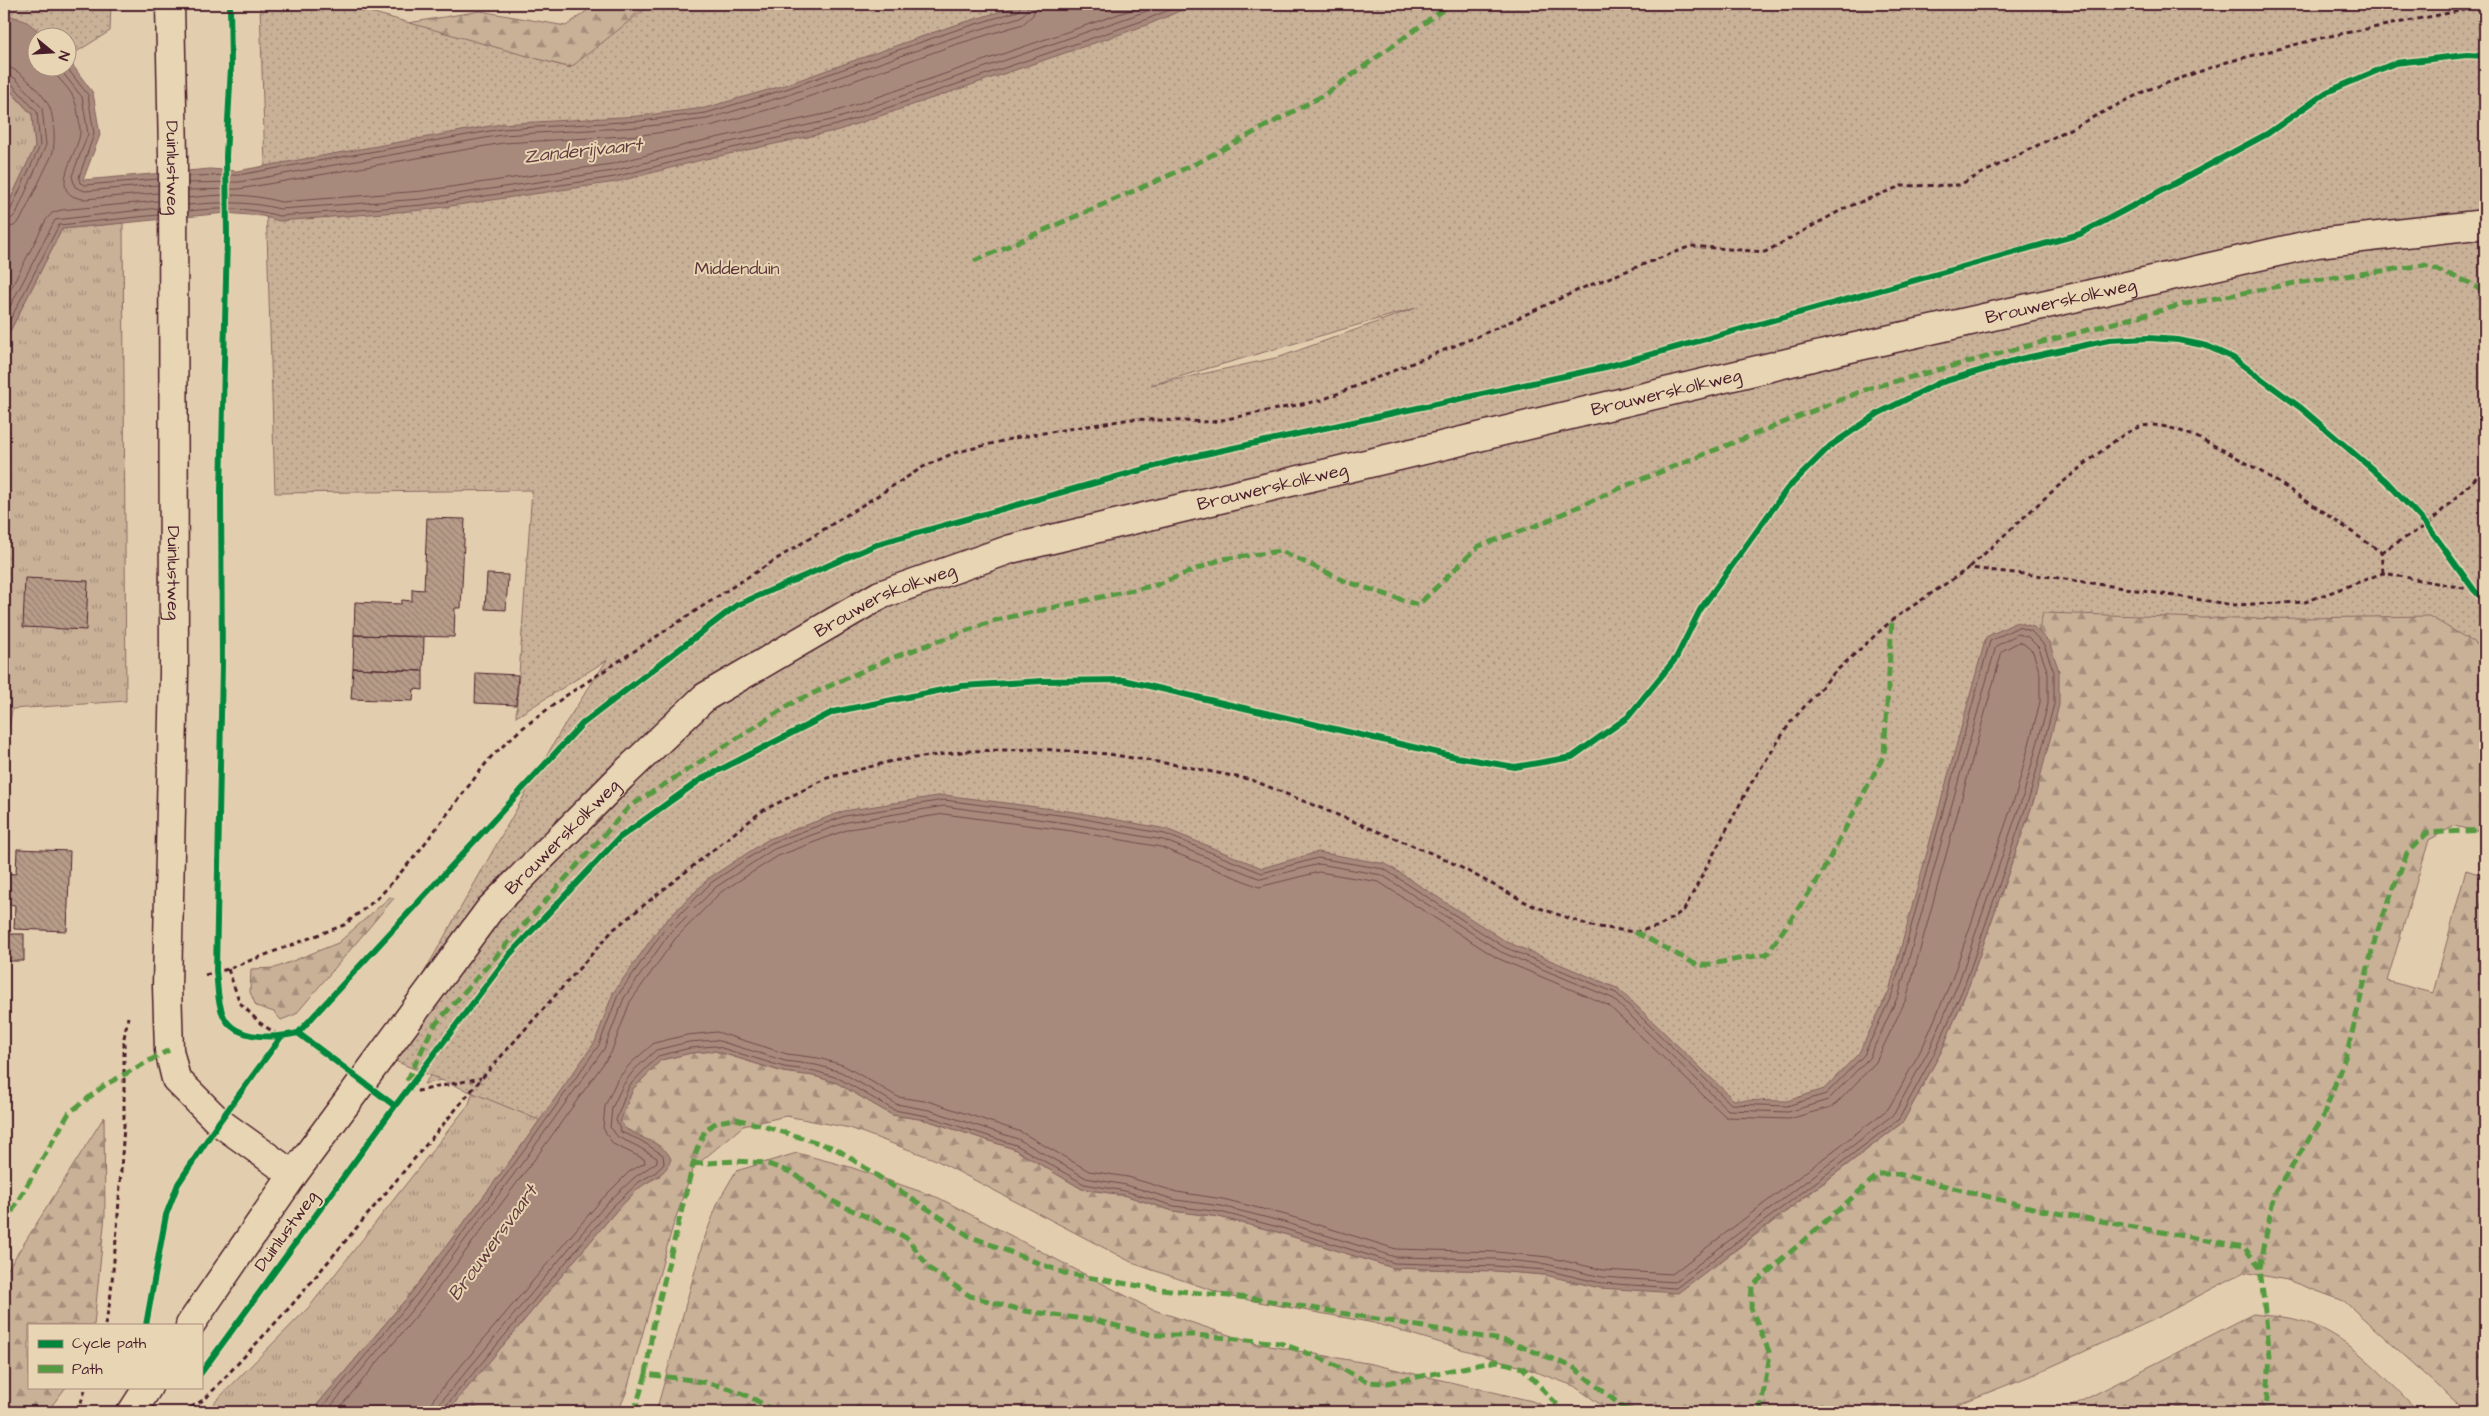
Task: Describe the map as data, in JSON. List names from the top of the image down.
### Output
{
  "streets": {
    "main road": ["Duinlustweg", "Brouwerskolkweg"]
  },
  "crossings": [
    ["Duinlustweg", "Brouwerskolkweg"]
  ],
  "water": ["Zanderijvaart", "Brouwersvaart"],
  "parks": ["Middenduin"],
  "legend": ["Cycle path", "Path"],
  "north": "right"
}
